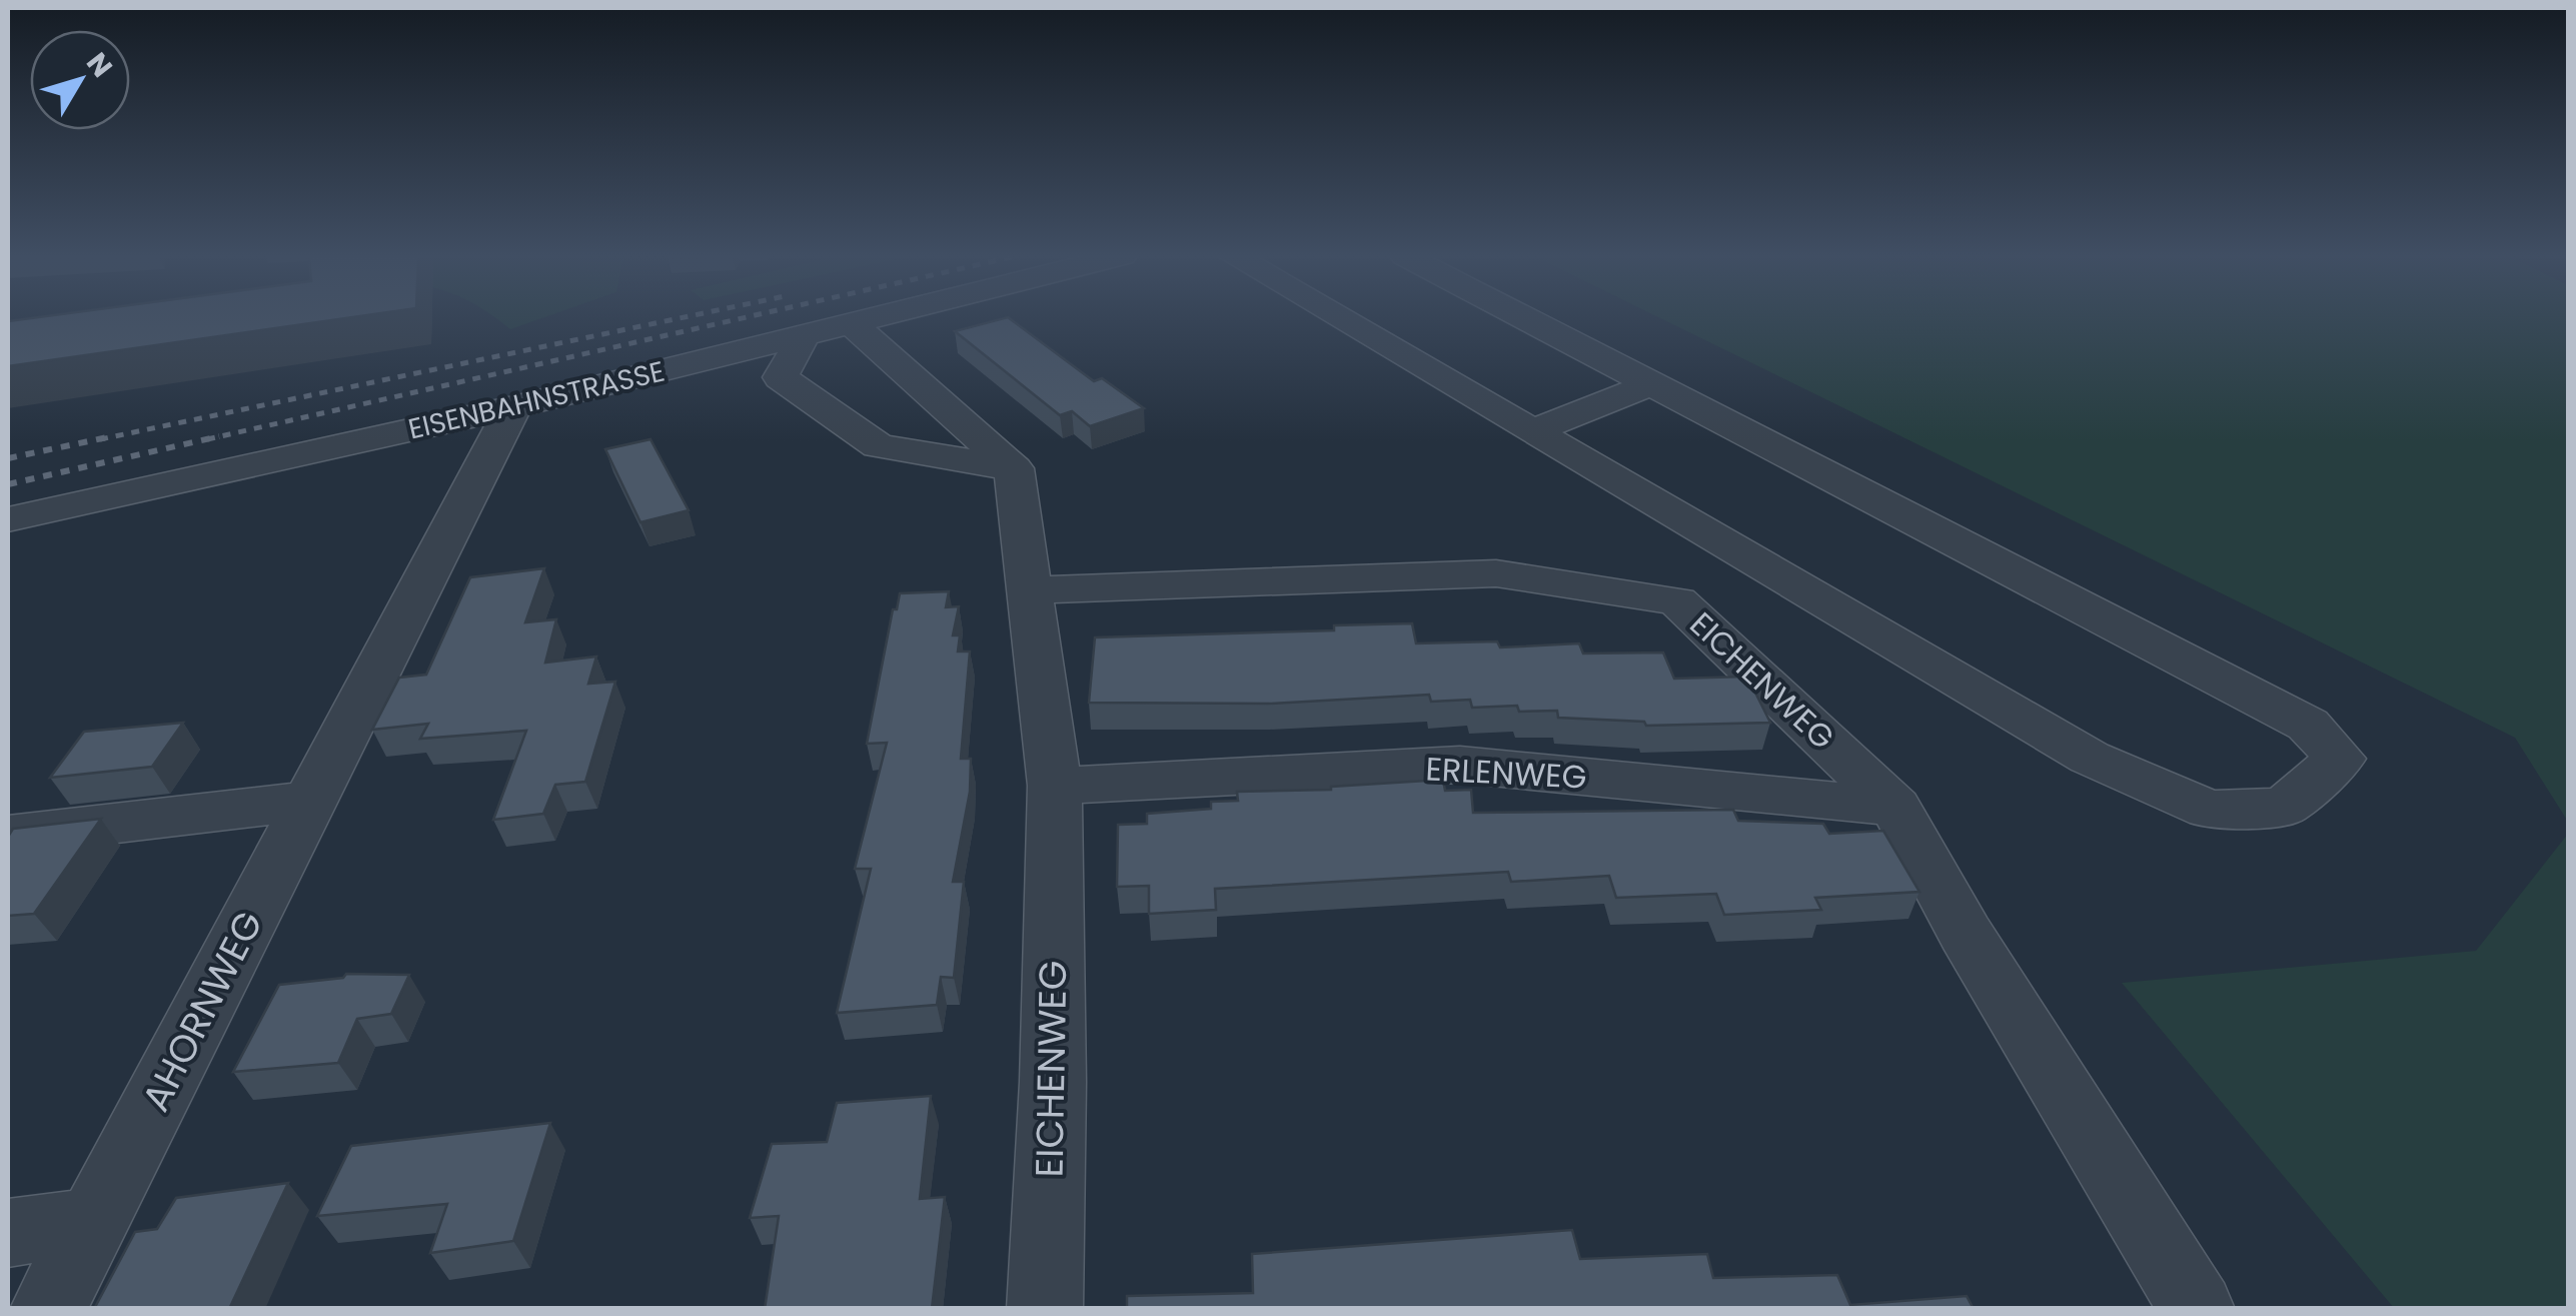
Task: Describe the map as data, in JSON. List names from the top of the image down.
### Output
{
  "streets": {
    "street": [
      "EISENBAHNSTRASSE",
      "EICHENWEG",
      "ERLENWEG",
      "AHORNWEG"
    ]
  },
  "crossings": [
    ["EISENBAHNSTRASSE", "AHORNWEG"],
    ["EICHENWEG", "ERLENWEG"]
  ],
  "north": "top right"
}
